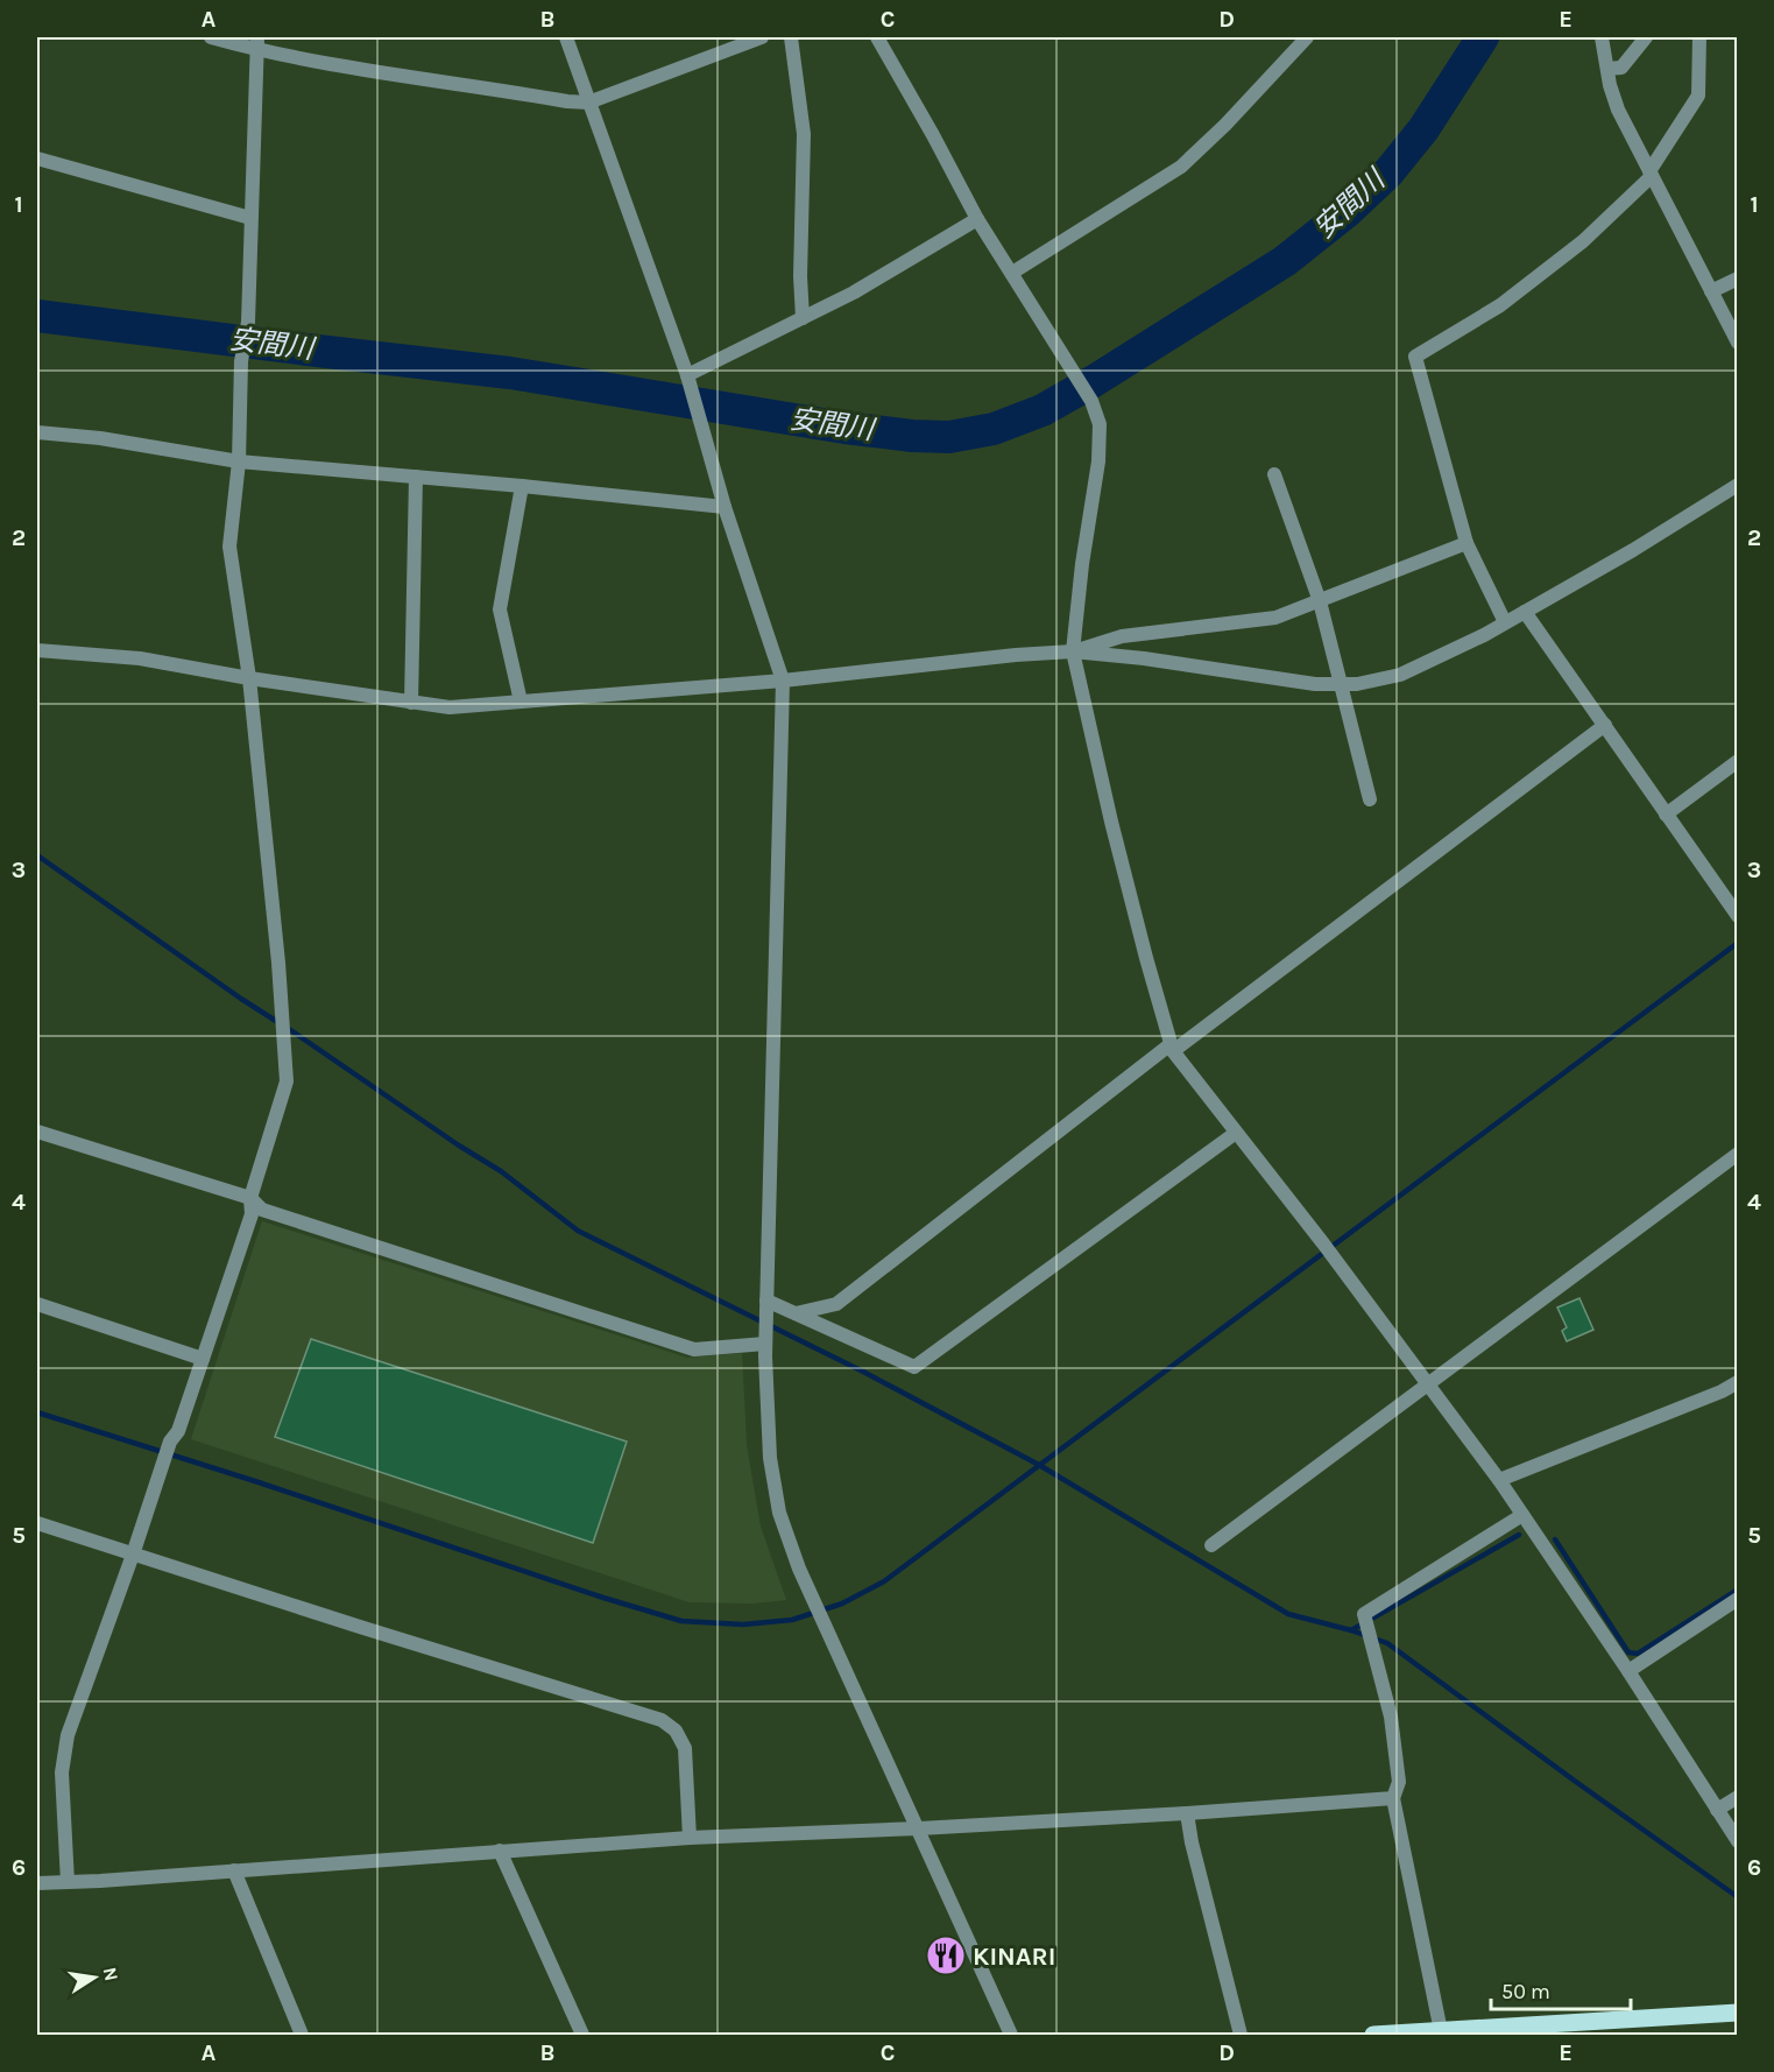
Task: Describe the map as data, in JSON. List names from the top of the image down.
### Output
{
  "water": ["安間川"],
  "places": {
    "restaurant": ["KINARI"]
  },
  "scale_bar": "50 m",
  "north": "right",
  "grid": {
    "columns": [
      "A",
      "B",
      "C",
      "D",
      "E"
    ],
    "rows": [
      "1",
      "2",
      "3",
      "4",
      "5",
      "6"
    ]
  }
}
